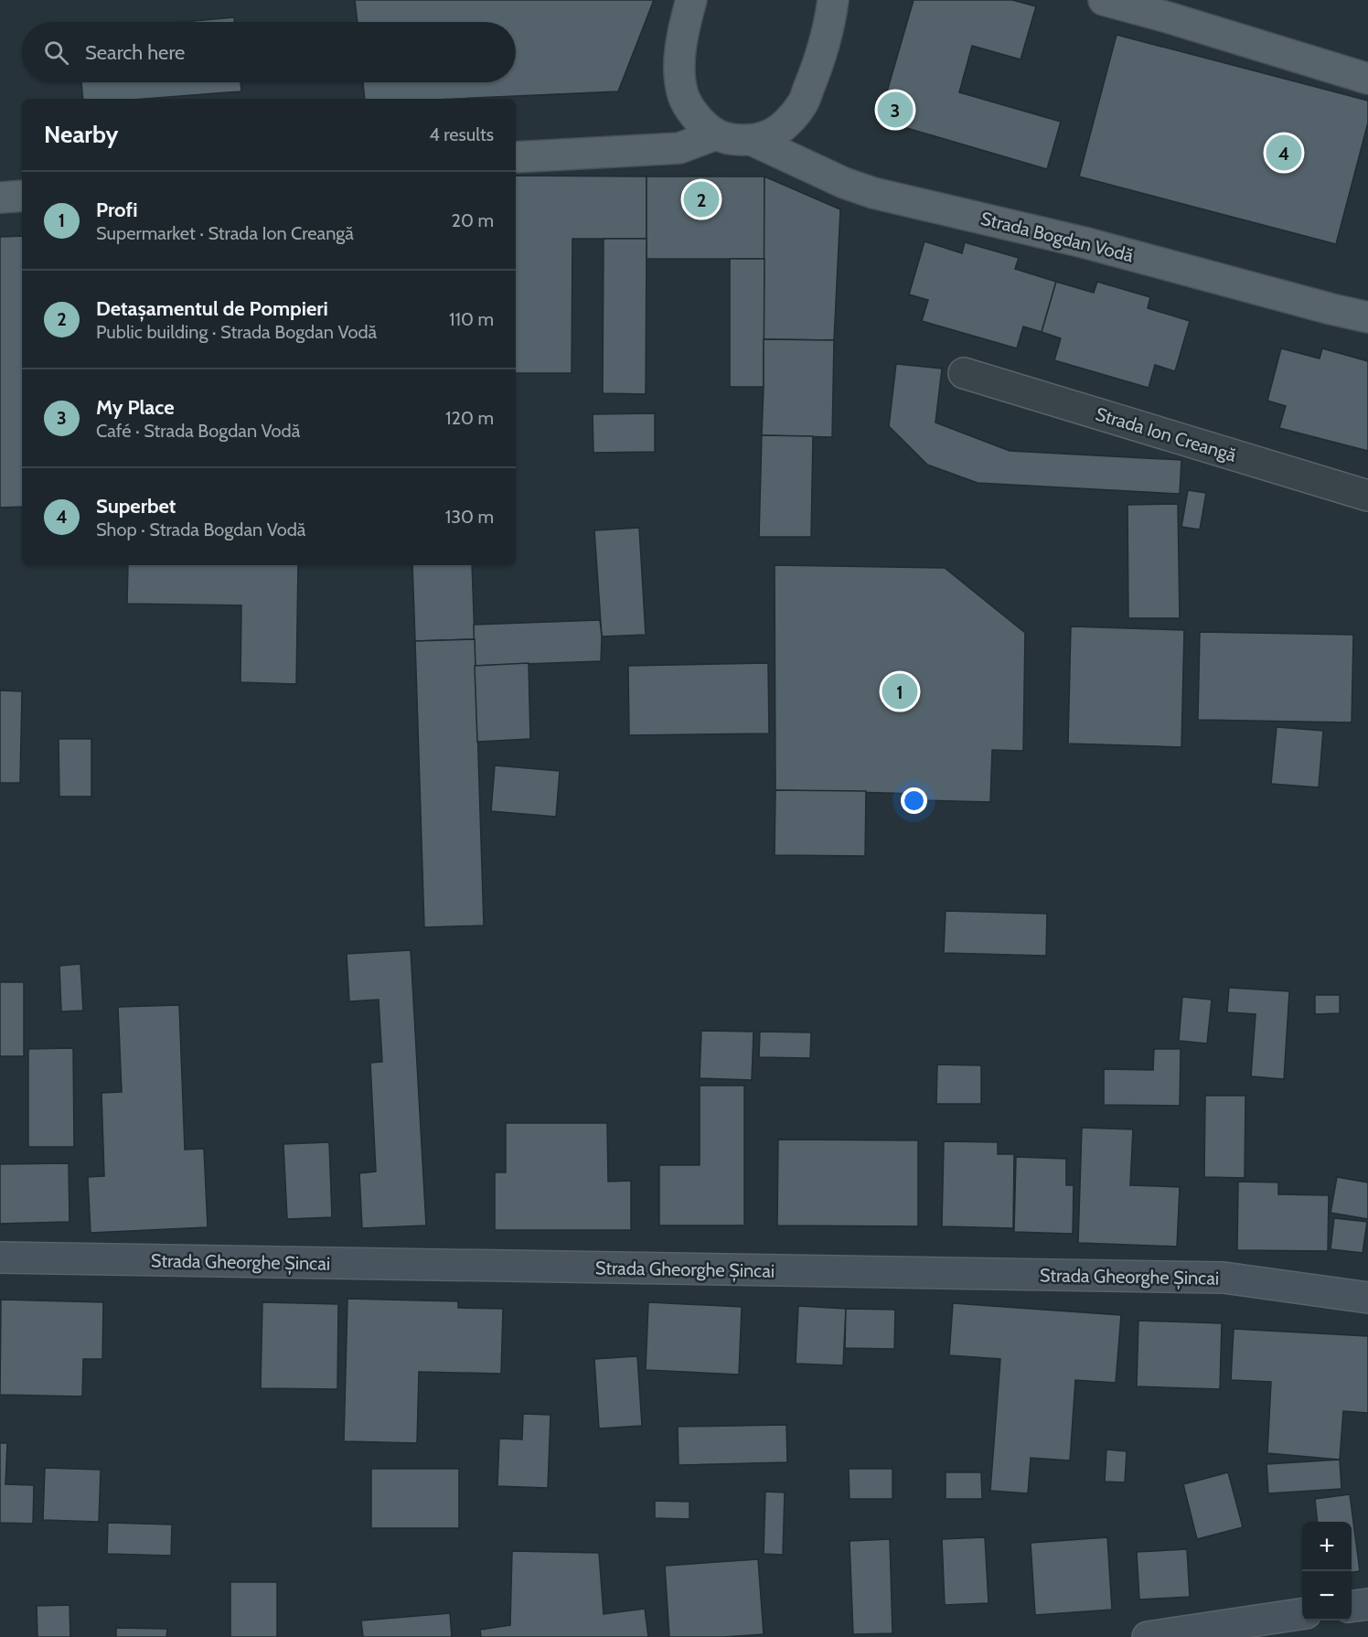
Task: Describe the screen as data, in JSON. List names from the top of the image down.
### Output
{
  "streets": {
    "main road": ["Strada Bogdan Vodă", "Strada Gheorghe Șincai"],
    "street": ["Strada Ion Creangă"]
  },
  "page": {
    "search": "Search here",
    "pins": [
      "3",
      "4",
      "2",
      "1"
    ],
    "heading": ["Nearby", "4 results"],
    "list": [
      {
        "mark": "1",
        "name": "Profi",
        "note": "Supermarket · Strada Ion Creangă",
        "value": "20 m"
      },
      {
        "mark": "2",
        "name": "Detașamentul de Pompieri",
        "note": "Public building · Strada Bogdan Vodă",
        "value": "110 m"
      },
      {
        "mark": "3",
        "name": "My Place",
        "note": "Café · Strada Bogdan Vodă",
        "value": "120 m"
      },
      {
        "mark": "4",
        "name": "Superbet",
        "note": "Shop · Strada Bogdan Vodă",
        "value": "130 m"
      }
    ],
    "map_buttons": ["+", "−"]
  }
}
